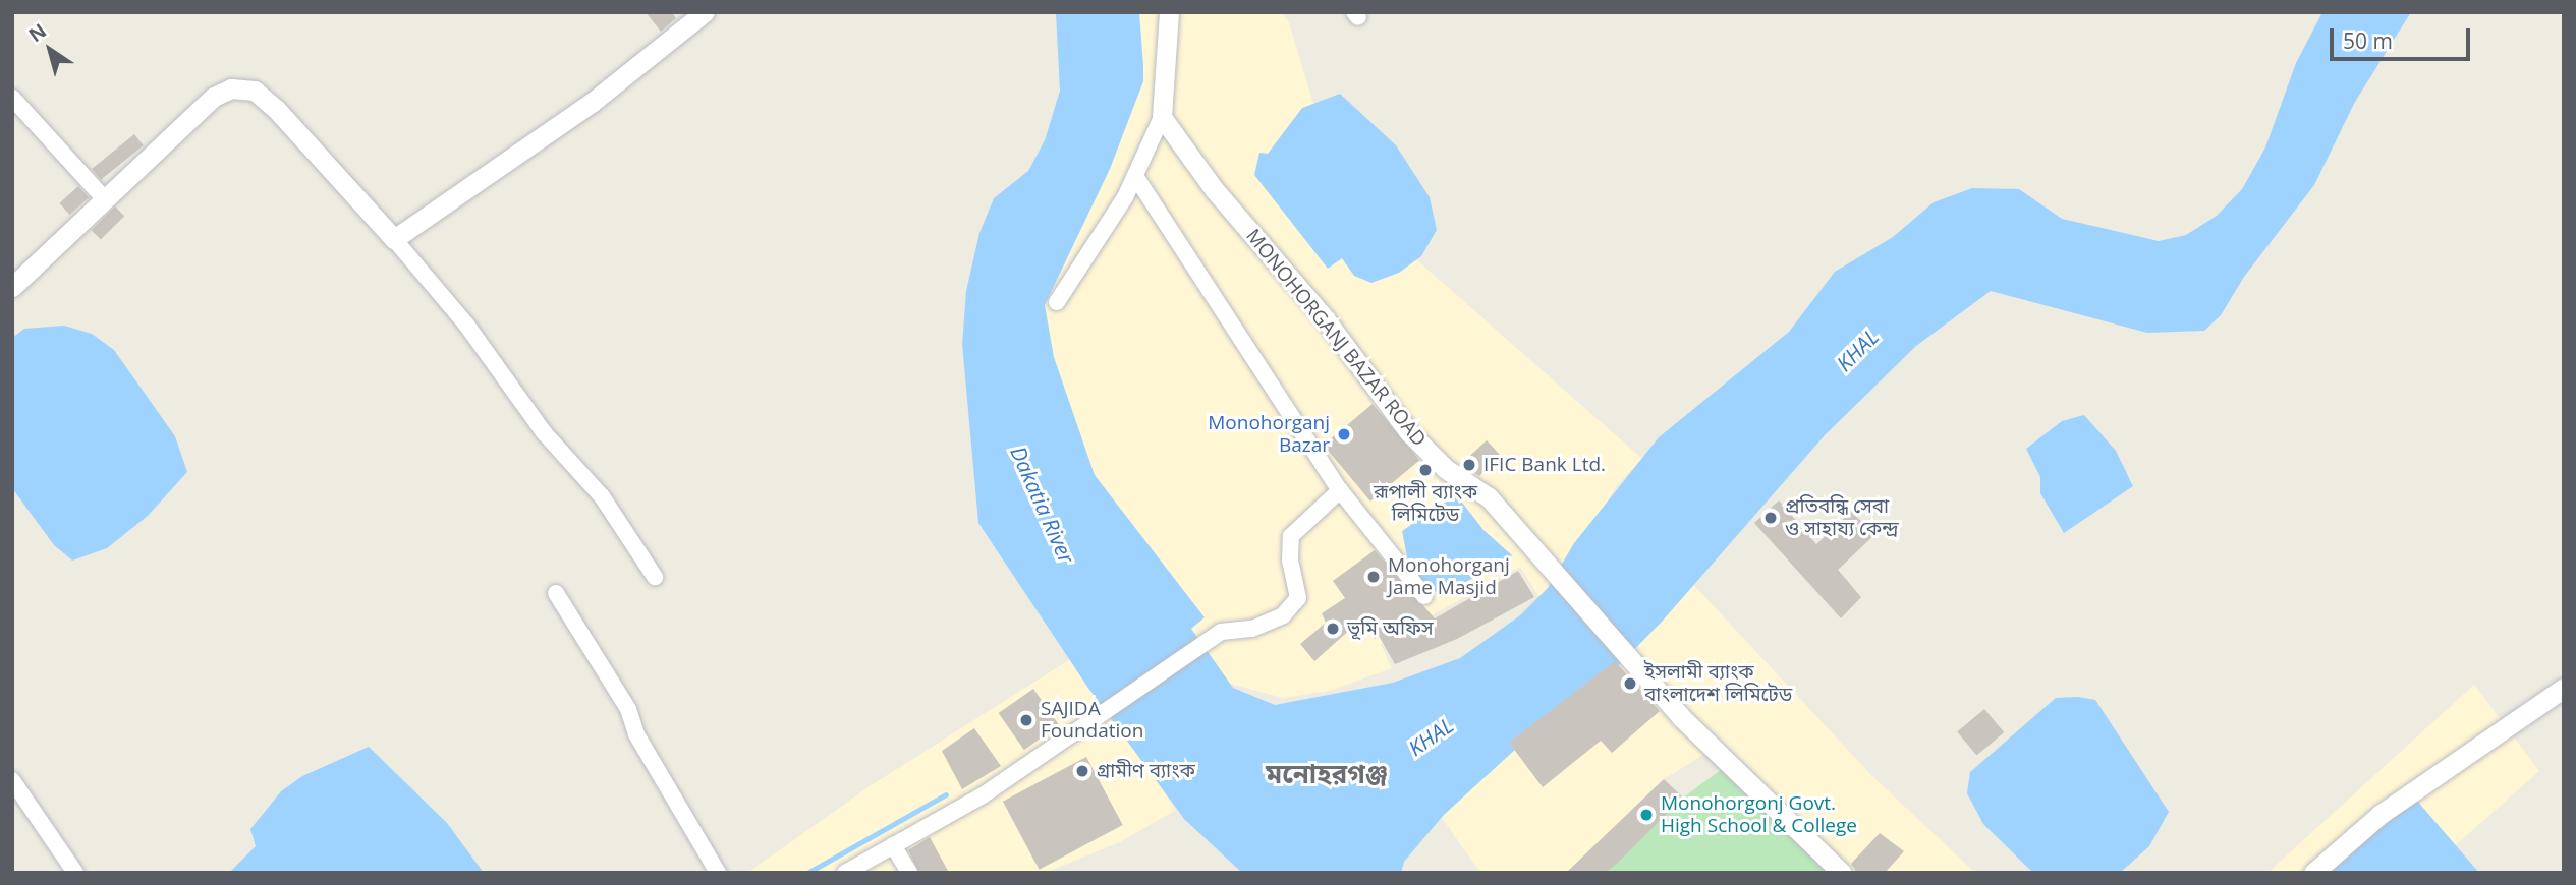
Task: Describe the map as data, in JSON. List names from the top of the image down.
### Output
{
  "streets": {
    "street": ["MONOHORGANJ BAZAR ROAD"]
  },
  "districts": ["মনোহরগঞ্জ"],
  "water": ["KHAL", "Dakatia River"],
  "places": [
    "Monohorganj Bazar",
    "IFIC Bank Ltd.",
    "রূপালী ব্যাংক লিমিটেড",
    "প্রতিবন্ধি সেবা ও সাহায্য কেন্দ্র",
    "Monohorganj Jame Masjid",
    "ভূমি অফিস",
    "ইসলামী ব্যাংক বাংলাদেশ লিমিটেড",
    "SAJIDA Foundation",
    "গ্রামীণ ব্যাংক",
    "Monohorgonj Govt. High School & College"
  ],
  "scale_bar": "50 m",
  "north": "top left"
}
